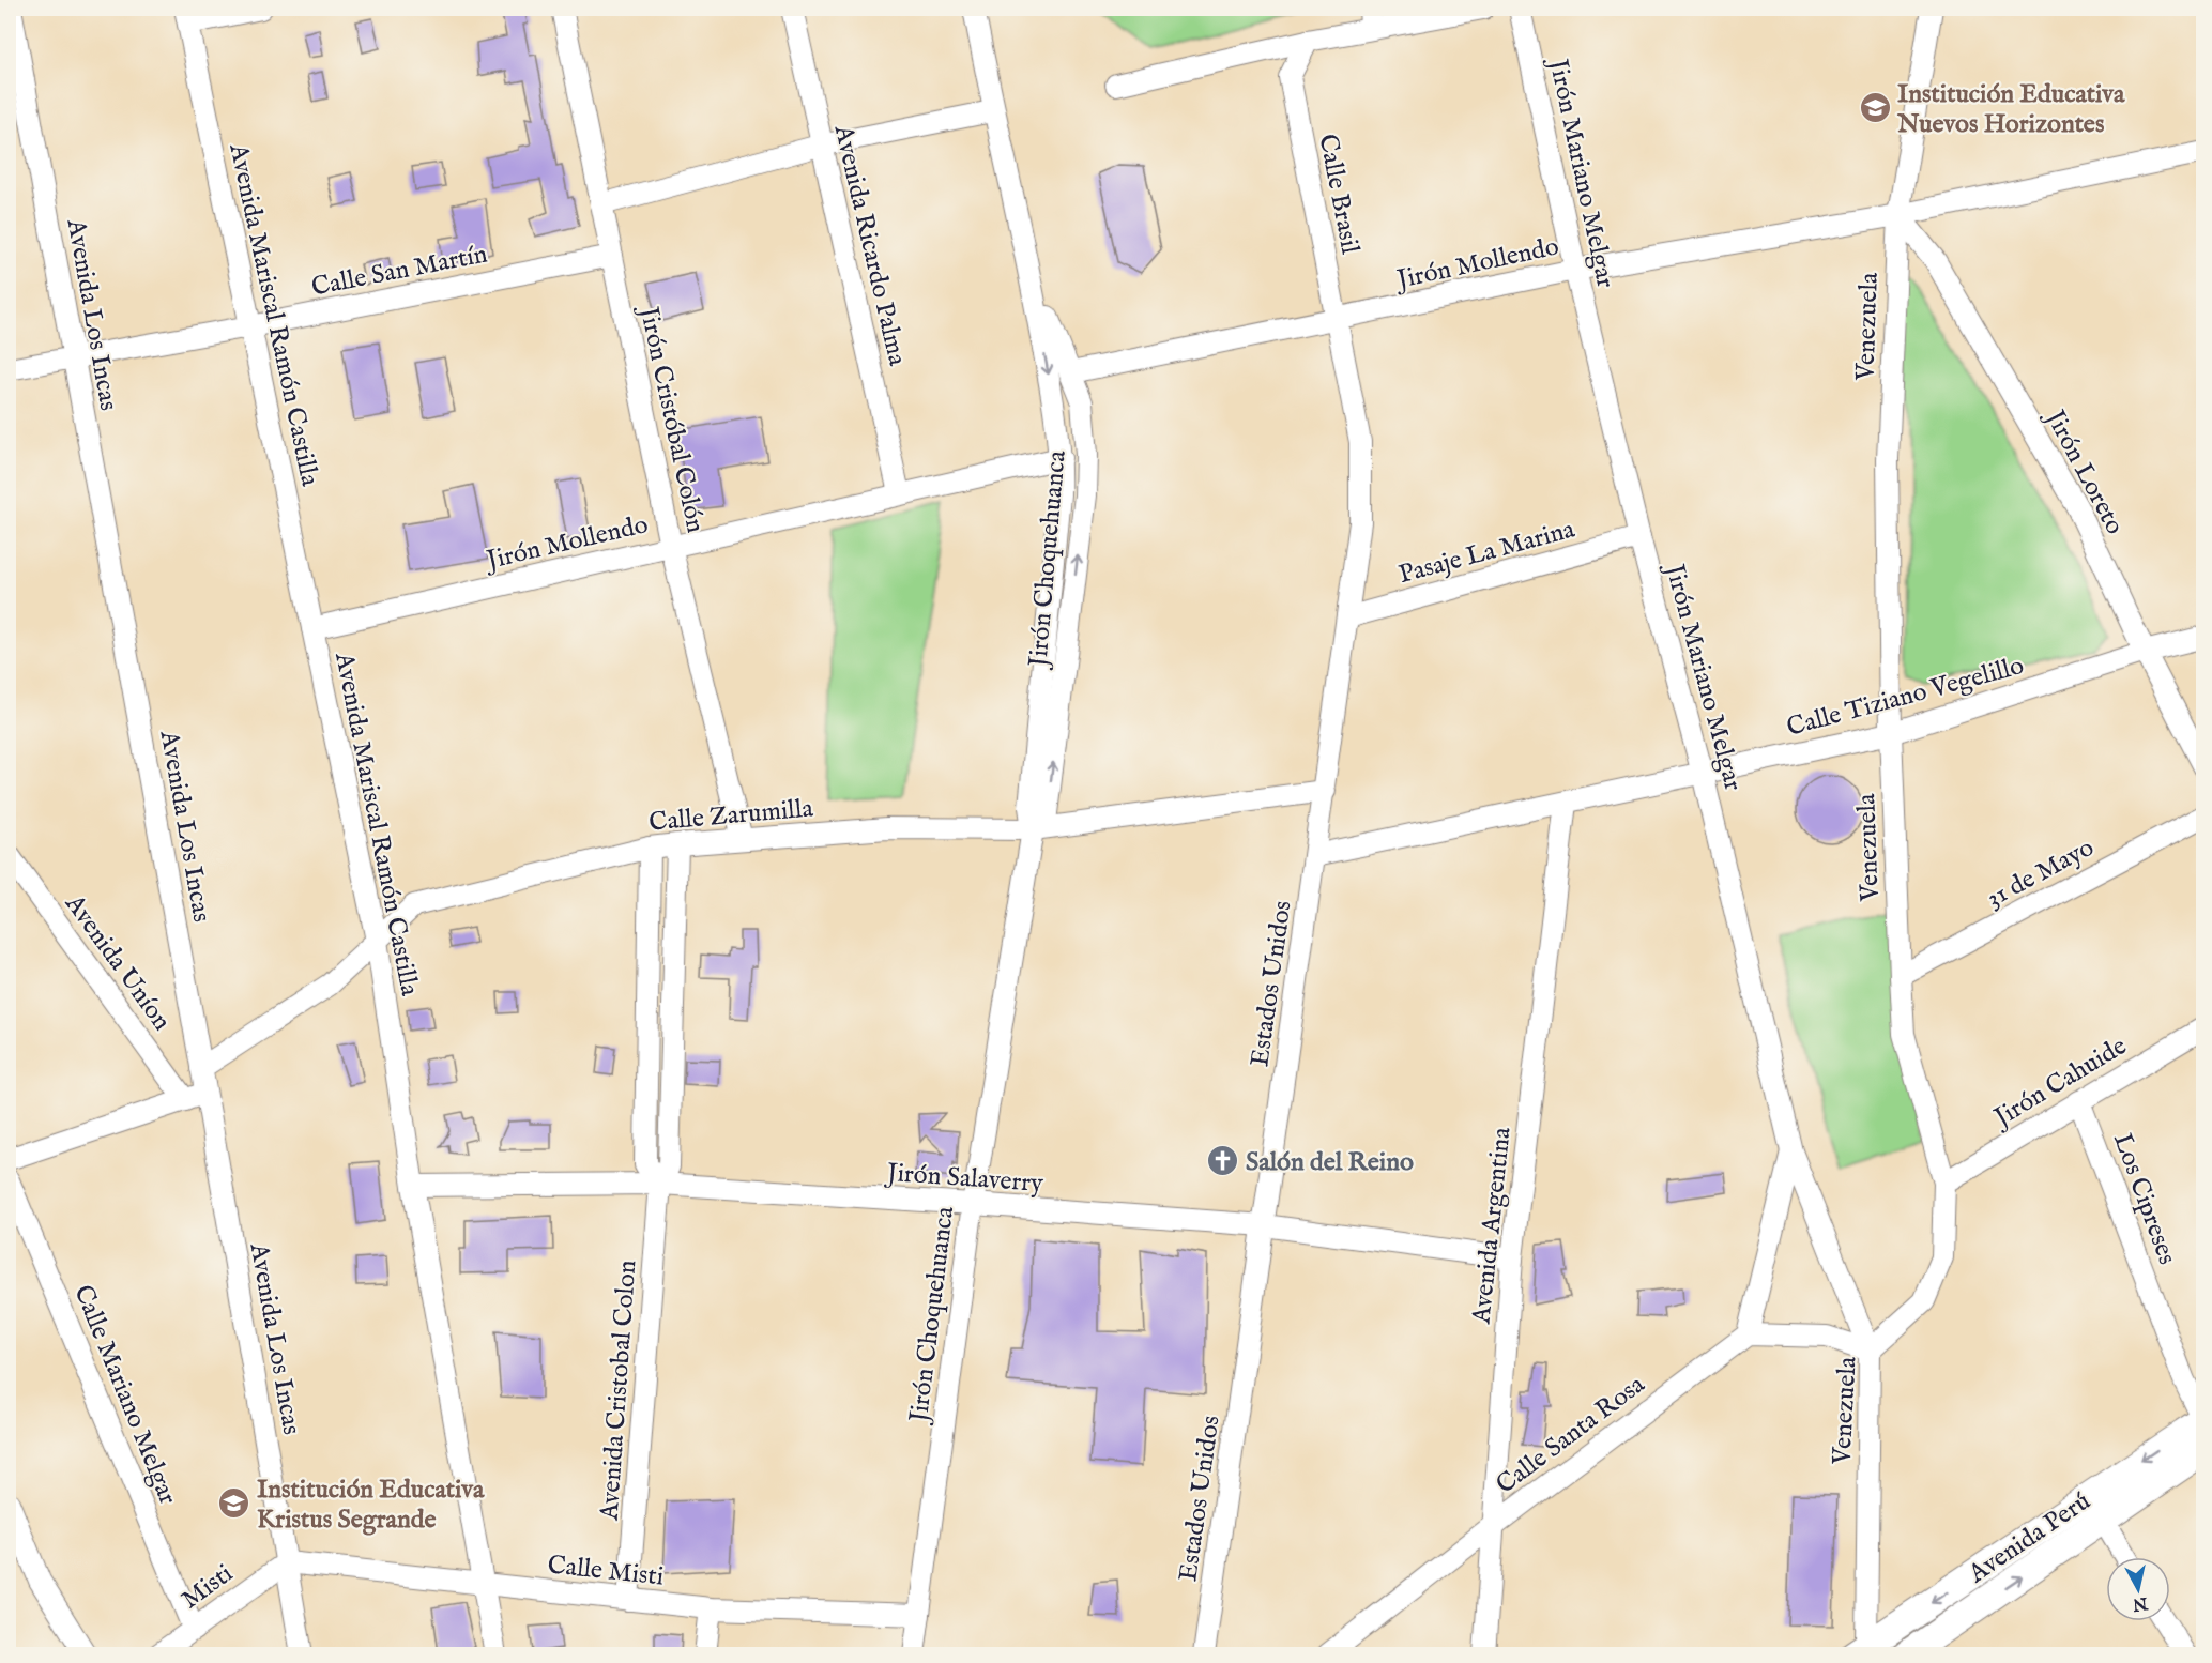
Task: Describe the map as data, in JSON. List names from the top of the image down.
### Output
{
  "streets": {
    "main road": ["Avenida Perú"],
    "street": [
      "Jirón Mariano Melgar",
      "Calle Brasil",
      "Avenida Ricardo Palma",
      "Jirón Mollendo",
      "Calle San Martín",
      "Avenida Los Incas",
      "Avenida Mariscal Ramón Castilla",
      "Venezuela",
      "Jirón Cristóbal Colón",
      "Jirón Loreto",
      "Pasaje La Marina",
      "Jirón Choquehuanca",
      "Calle Tiziano Vegelillo",
      "Calle Zarumilla",
      "31 de Mayo",
      "Avenida Uníon",
      "Estados Unidos",
      "Jirón Cahuide",
      "Jirón Salaverry",
      "Los Cipreses",
      "Avenida Argentina",
      "Avenida Cristobal Colon",
      "Calle Mariano Melgar",
      "Calle Santa Rosa",
      "Calle Misti",
      "Misti"
    ]
  },
  "crossings": [
    ["Jirón Mariano Melgar", "Jirón Mollendo"],
    ["Jirón Mariano Melgar", "Venezuela"],
    ["Jirón Mariano Melgar", "Pasaje La Marina"],
    ["Jirón Mariano Melgar", "Calle Tiziano Vegelillo"],
    ["Calle Brasil", "Jirón Mollendo"],
    ["Calle Brasil", "Estados Unidos"],
    ["Avenida Ricardo Palma", "Jirón Mollendo"],
    ["Jirón Mollendo", "Avenida Mariscal Ramón Castilla"],
    ["Jirón Mollendo", "Venezuela"],
    ["Jirón Mollendo", "Jirón Cristóbal Colón"],
    ["Jirón Mollendo", "Jirón Loreto"],
    ["Jirón Mollendo", "Jirón Choquehuanca"],
    ["Jirón Mollendo", "Estados Unidos"],
    ["Calle San Martín", "Avenida Los Incas"],
    ["Calle San Martín", "Avenida Mariscal Ramón Castilla"],
    ["Calle San Martín", "Jirón Cristóbal Colón"],
    ["Avenida Los Incas", "Calle Zarumilla"],
    ["Avenida Los Incas", "Calle Misti"],
    ["Avenida Los Incas", "Misti"],
    ["Avenida Mariscal Ramón Castilla", "Calle Zarumilla"],
    ["Avenida Mariscal Ramón Castilla", "Jirón Salaverry"],
    ["Avenida Mariscal Ramón Castilla", "Calle Misti"],
    ["Venezuela", "Jirón Loreto"],
    ["Venezuela", "Calle Tiziano Vegelillo"],
    ["Venezuela", "31 de Mayo"],
    ["Venezuela", "Jirón Cahuide"],
    ["Venezuela", "Avenida Perú"],
    ["Jirón Cristóbal Colón", "Calle Zarumilla"],
    ["Jirón Loreto", "Calle Tiziano Vegelillo"],
    ["Pasaje La Marina", "Estados Unidos"],
    ["Jirón Choquehuanca", "Calle Zarumilla"],
    ["Jirón Choquehuanca", "Jirón Salaverry"],
    ["Jirón Choquehuanca", "Calle Misti"],
    ["Calle Tiziano Vegelillo", "Estados Unidos"],
    ["Calle Tiziano Vegelillo", "Avenida Argentina"],
    ["Calle Zarumilla", "Estados Unidos"],
    ["Calle Zarumilla", "Avenida Cristobal Colon"],
    ["Estados Unidos", "Jirón Salaverry"],
    ["Jirón Cahuide", "Los Cipreses"],
    ["Jirón Salaverry", "Avenida Argentina"],
    ["Jirón Salaverry", "Avenida Cristobal Colon"],
    ["Los Cipreses", "Avenida Perú"],
    ["Avenida Argentina", "Calle Santa Rosa"],
    ["Avenida Cristobal Colon", "Calle Misti"],
    ["Calle Mariano Melgar", "Misti"],
    ["Calle Misti", "Misti"]
  ],
  "places": {
    "school or university": ["Institución Educativa Nuevos Horizontes", "Institución Educativa Kristus Segrande"],
    "church": ["Salón del Reino"]
  },
  "north": "bottom"
}
